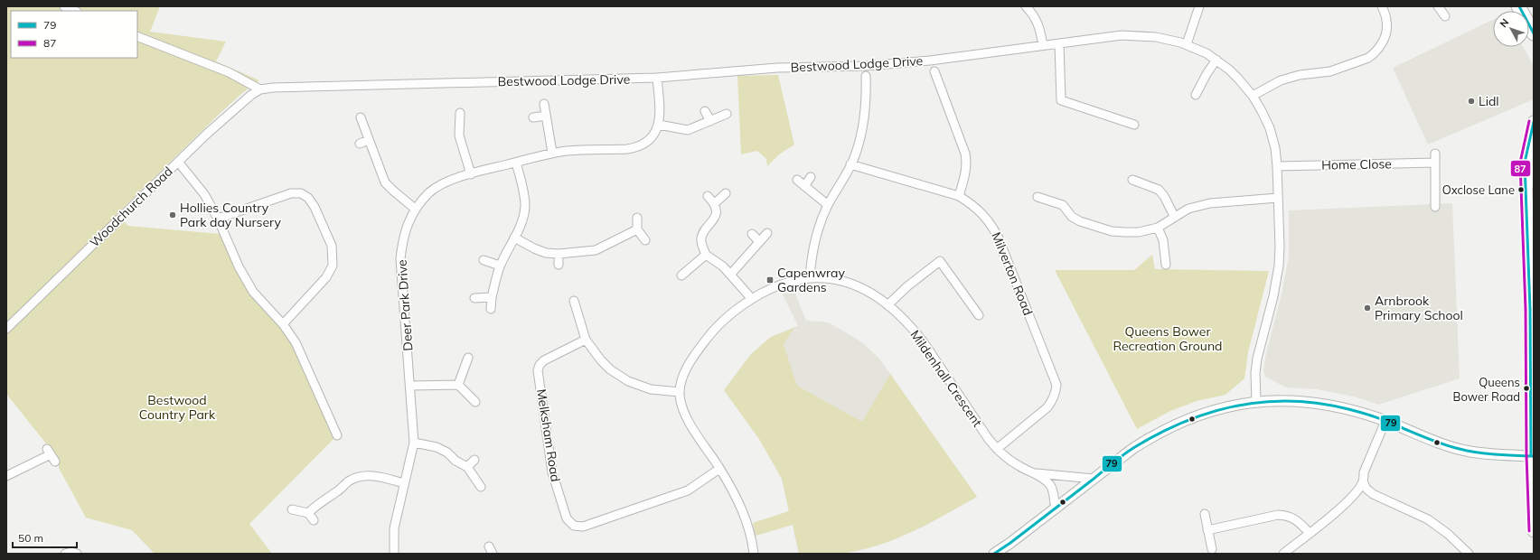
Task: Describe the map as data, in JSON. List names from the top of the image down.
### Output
{
  "streets": {
    "street": [
      "Bestwood Lodge Drive",
      "Home Close",
      "Woodchurch Road",
      "Milverton Road",
      "Deer Park Drive",
      "Mildenhall Crescent",
      "Melksham Road"
    ]
  },
  "crossings": [
    ["Bestwood Lodge Drive", "Home Close"],
    ["Bestwood Lodge Drive", "Woodchurch Road"],
    ["Milverton Road", "Mildenhall Crescent"],
    ["Mildenhall Crescent", "Melksham Road"]
  ],
  "parks": ["Queens Bower Recreation Ground", "Bestwood Country Park"],
  "places": {
    "other": [
      "Lidl",
      "Oxclose Lane",
      "Hollies Country Park day Nursery",
      "Arnbrook Primary School",
      "Queens Bower Road"
    ],
    "transit": ["Capenwray Gardens"]
  },
  "lines": ["transit line 79", "transit line 87"],
  "legend": ["79", "87"],
  "scale_bar": "50 m",
  "north": "top left"
}
